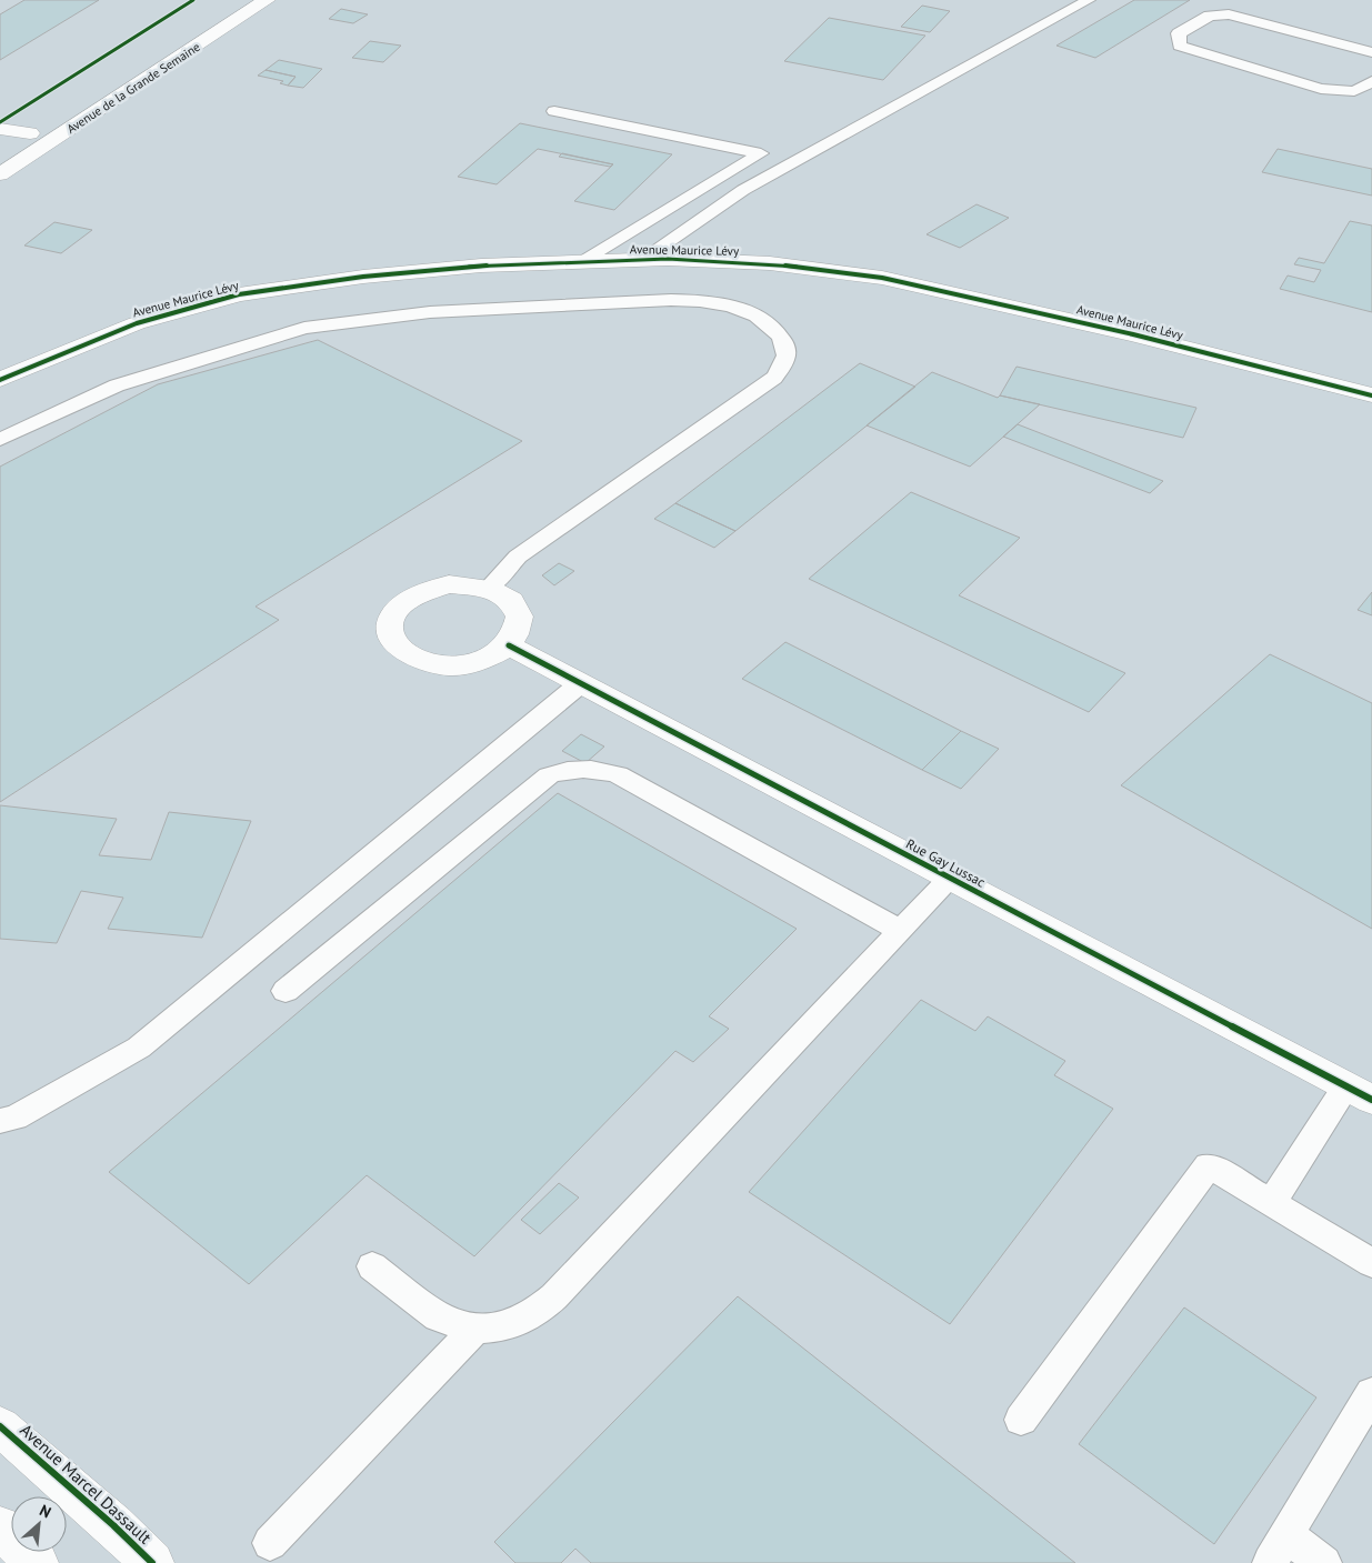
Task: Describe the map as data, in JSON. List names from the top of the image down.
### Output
{
  "streets": {
    "street": [
      "Avenue de la Grande Semaine",
      "Avenue Maurice Lévy",
      "Rue Gay Lussac",
      "Avenue Marcel Dassault"
    ]
  },
  "north": "top right"
}
